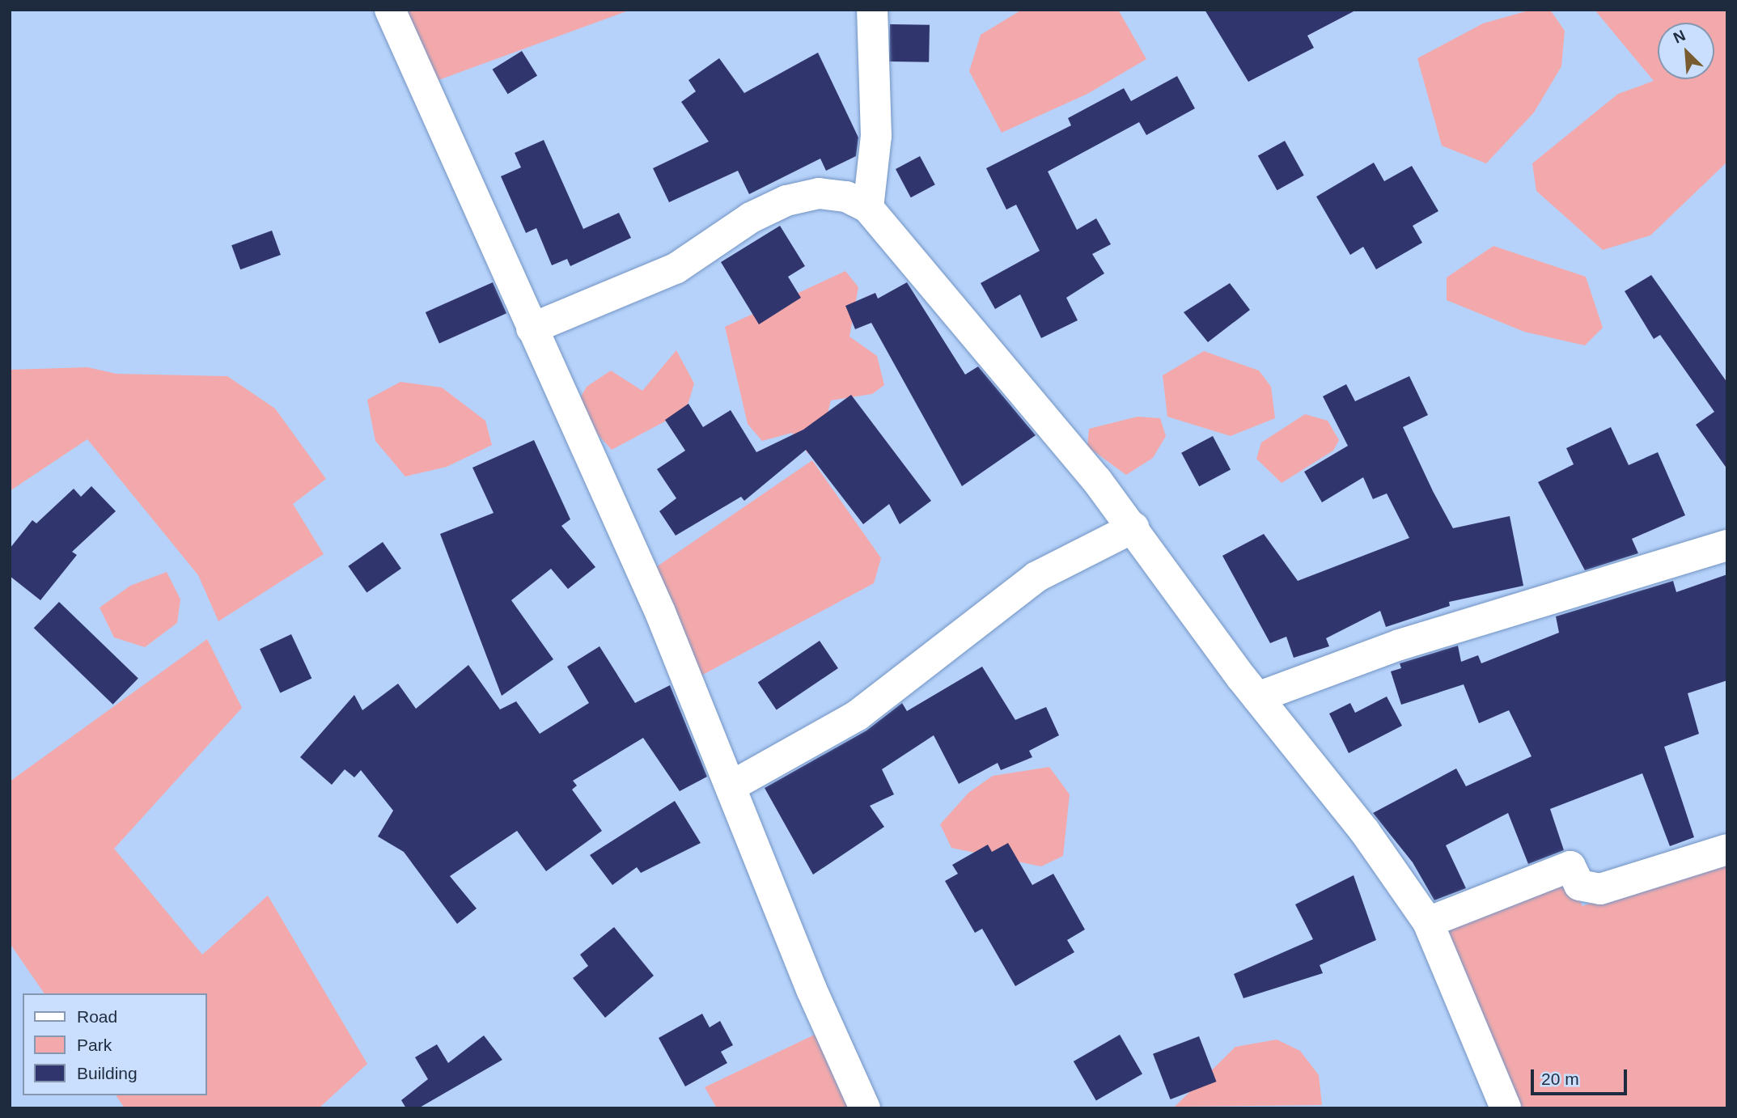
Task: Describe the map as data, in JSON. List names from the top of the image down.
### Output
{
  "legend": ["Road", "Park", "Building"],
  "scale_bar": "20 m",
  "north": "top left"
}
